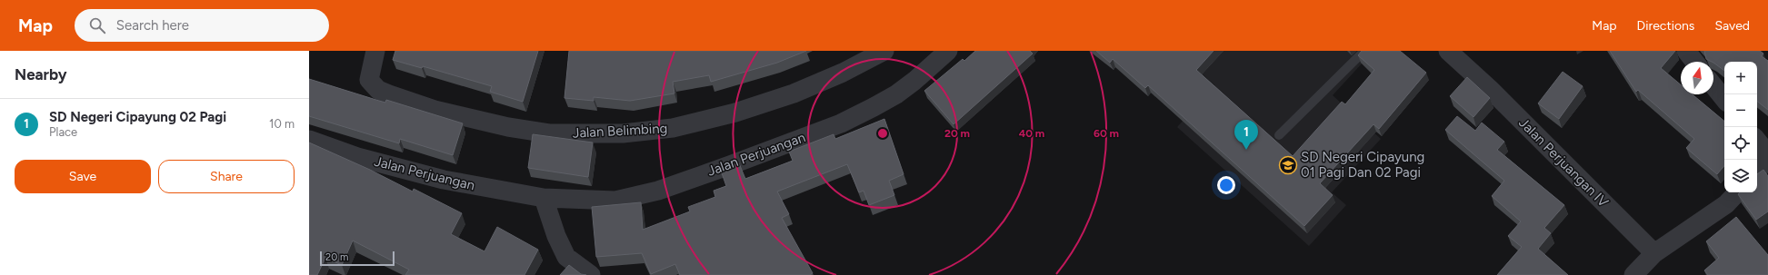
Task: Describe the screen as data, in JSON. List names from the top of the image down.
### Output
{
  "streets": {
    "street": ["Jalan Belimbing", "Jalan Perjuangan", "Jalan Perjuangan IV"]
  },
  "places": {
    "school or university": ["SD Negeri Cipayung 01 Pagi Dan 02 Pagi"]
  },
  "scale_bar": "20 m",
  "north": "top",
  "page": {
    "header": "Map",
    "search": "Search here",
    "nav": ["Map", "Directions", "Saved"],
    "heading": "Nearby",
    "map_buttons": ["+", "−"],
    "list": [
      {
        "mark": "1",
        "name": "SD Negeri Cipayung 02 Pagi",
        "note": "Place",
        "value": "10 m"
      }
    ],
    "pins": "1",
    "buttons": ["Save", "Share"],
    "scale": "20 m"
  },
  "rings": ["20 m", "40 m", "60 m"]
}
